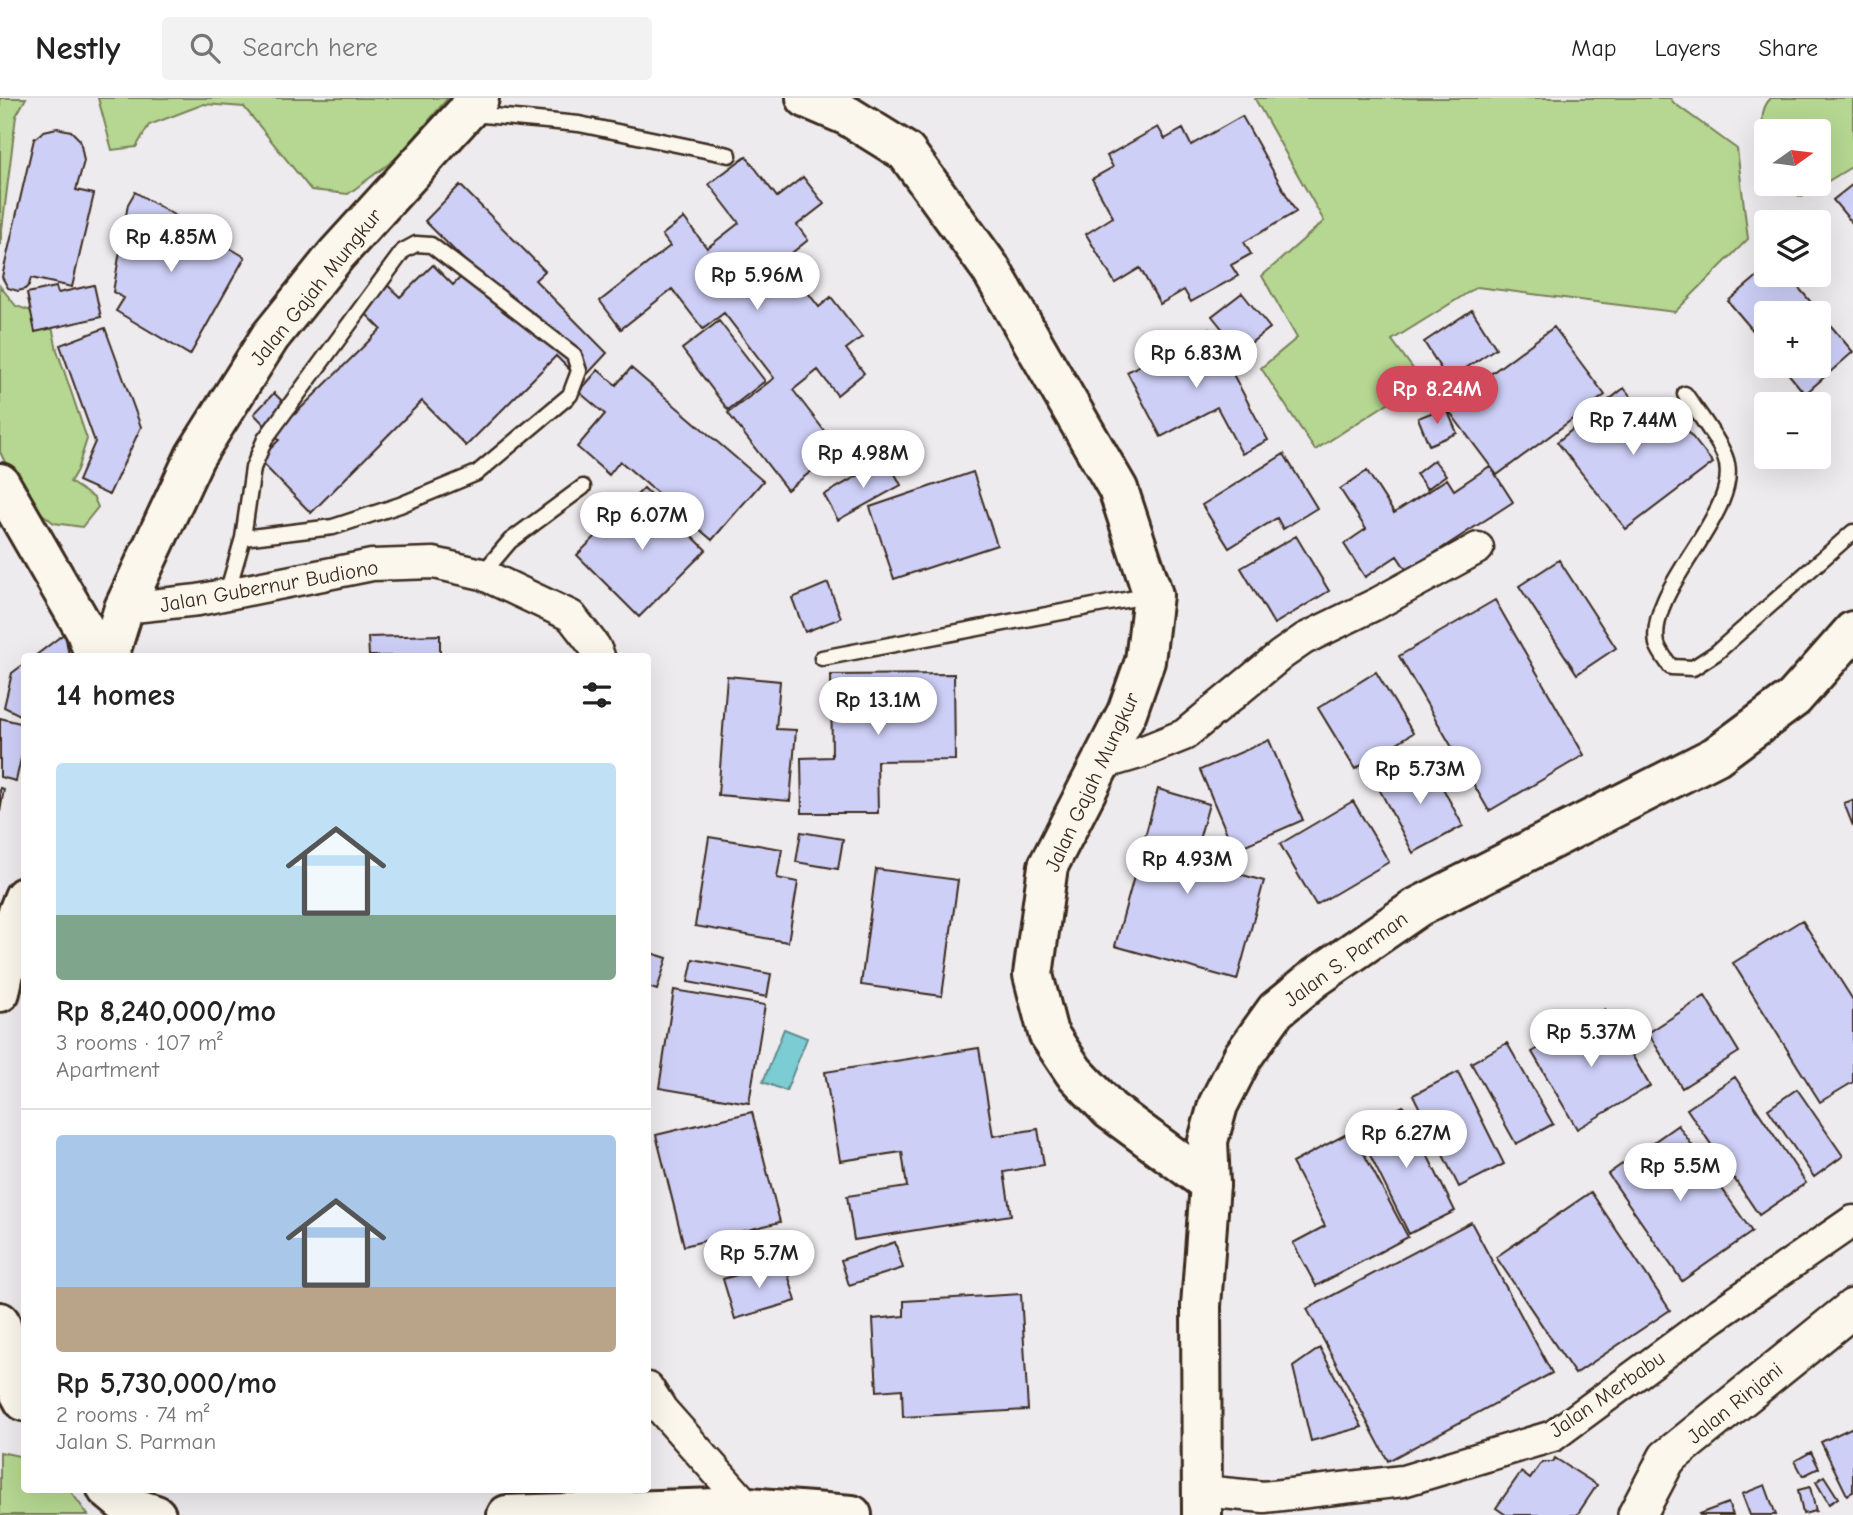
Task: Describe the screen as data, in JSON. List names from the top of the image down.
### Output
{
  "streets": {
    "main road": ["Jalan Gajah Mungkur", "Jalan S. Parman"],
    "street": ["Jalan Gubernur Budiono", "Jalan Merbabu", "Jalan Rinjani"]
  },
  "crossings": [
    ["Jalan Gajah Mungkur", "Jalan Gubernur Budiono"],
    ["Jalan Gajah Mungkur", "Jalan S. Parman"],
    ["Jalan S. Parman", "Jalan Merbabu"]
  ],
  "north": "right",
  "page": {
    "header": "Nestly",
    "search": "Search here",
    "nav": ["Map", "Layers", "Share"],
    "map_buttons": ["+", "−"],
    "price": [
      "Rp 4.85M",
      "Rp 5.96M",
      "Rp 6.83M",
      "Rp 8.24M",
      "Rp 7.44M",
      "Rp 4.98M",
      "Rp 6.07M",
      "Rp 13.1M",
      "Rp 5.73M",
      "Rp 4.93M",
      "Rp 5.37M",
      "Rp 6.27M",
      "Rp 5.5M",
      "Rp 5.7M"
    ],
    "heading": "14 homes",
    "list": [
      {
        "name": "Rp 8,240,000/mo",
        "note": "3 rooms · 107 m² · Apartment"
      },
      {
        "name": "Rp 5,730,000/mo",
        "note": "2 rooms · 74 m² · Jalan S. Parman"
      }
    ]
  }
}
